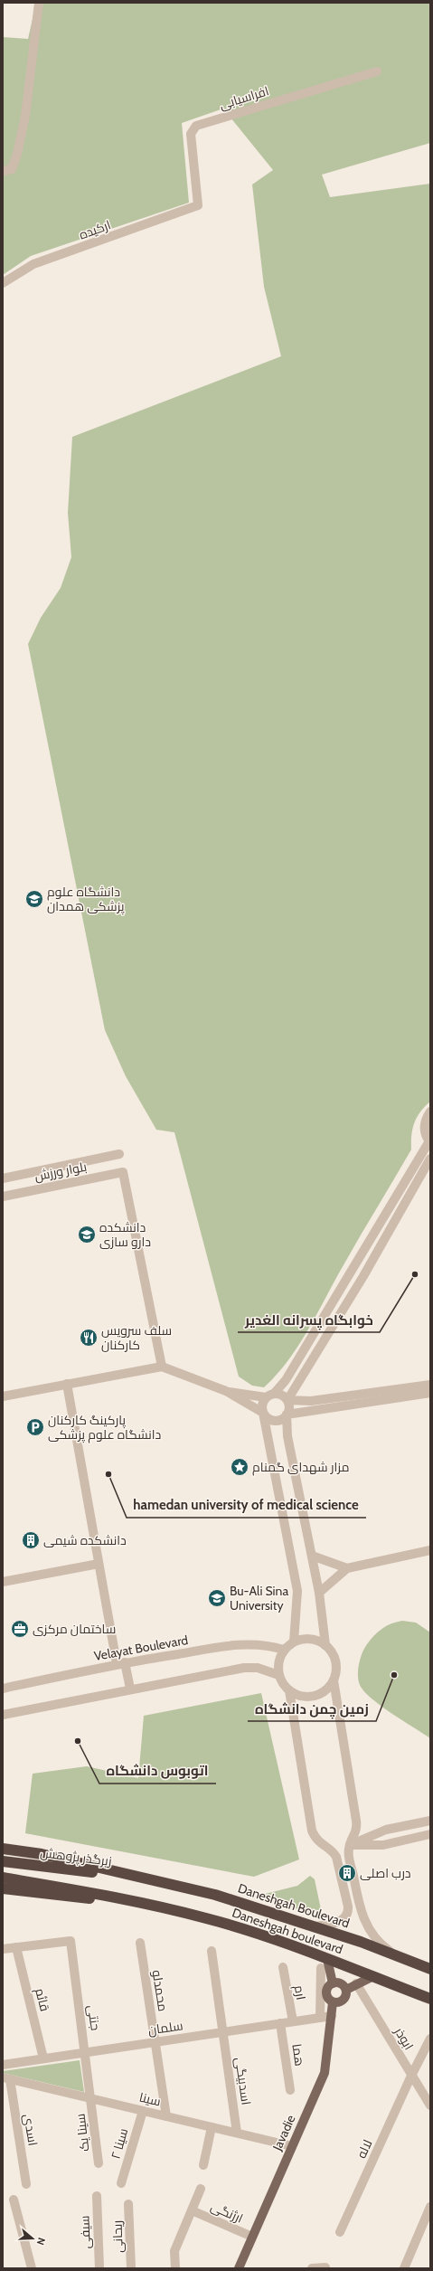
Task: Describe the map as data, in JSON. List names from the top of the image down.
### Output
{
  "streets": {
    "highway": ["زیرگذر پژوهش", "Daneshgah Boulevard", "Daneshgah boulevard"],
    "main road": ["Javadie"],
    "street": [
      "افراسیابی",
      "ارکیده",
      "بلوار ورزش",
      "Velayat Boulevard",
      "محمدلو",
      "ارم",
      "قائم",
      "جنتی",
      "سلمان",
      "ابوذر",
      "هما",
      "اسدبیگی",
      "سینا",
      "اسدی",
      "سینا یک",
      "سینا ۲",
      "لاله",
      "ارژنگی",
      "سیفی",
      "ریحانی"
    ]
  },
  "crossings": [
    ["افراسیابی", "ارکیده"],
    ["زیرگذر پژوهش", "Daneshgah Boulevard"],
    ["محمدلو", "سلمان"],
    ["محمدلو", "سینا"],
    ["ارم", "سلمان"],
    ["قائم", "جنتی"],
    ["قائم", "سلمان"],
    ["جنتی", "سلمان"],
    ["جنتی", "سینا"],
    ["جنتی", "سینا یک"],
    ["سلمان", "هما"],
    ["سلمان", "اسدبیگی"],
    ["سلمان", "Javadie"],
    ["ابوذر", "لاله"],
    ["اسدبیگی", "سینا"],
    ["سینا", "اسدی"],
    ["سینا", "سینا یک"],
    ["سینا", "Javadie"],
    ["سینا", "سینا ۲"],
    ["Javadie", "ارژنگی"]
  ],
  "places": {
    "school or university": ["دانشگاه علوم پزشکی همدان", "دانشکده دارو سازی", "Bu-Ali Sina University"],
    "other": [
      "خوابگاه پسرانه الغدیر",
      "hamedan university of medical science",
      "زمین چمن دانشگاه",
      "اتوبوس دانشگاه"
    ],
    "restaurant": ["سلف سرویس کارکنان"],
    "parking": ["پارکینگ کارکنان دانشگاه علوم پزشکی"],
    "place": ["مزار شهدای گمنام"],
    "building": ["دانشکده شیمی", "درب اصلی"],
    "office": ["ساختمان مرکزی"]
  },
  "north": "right"
}
